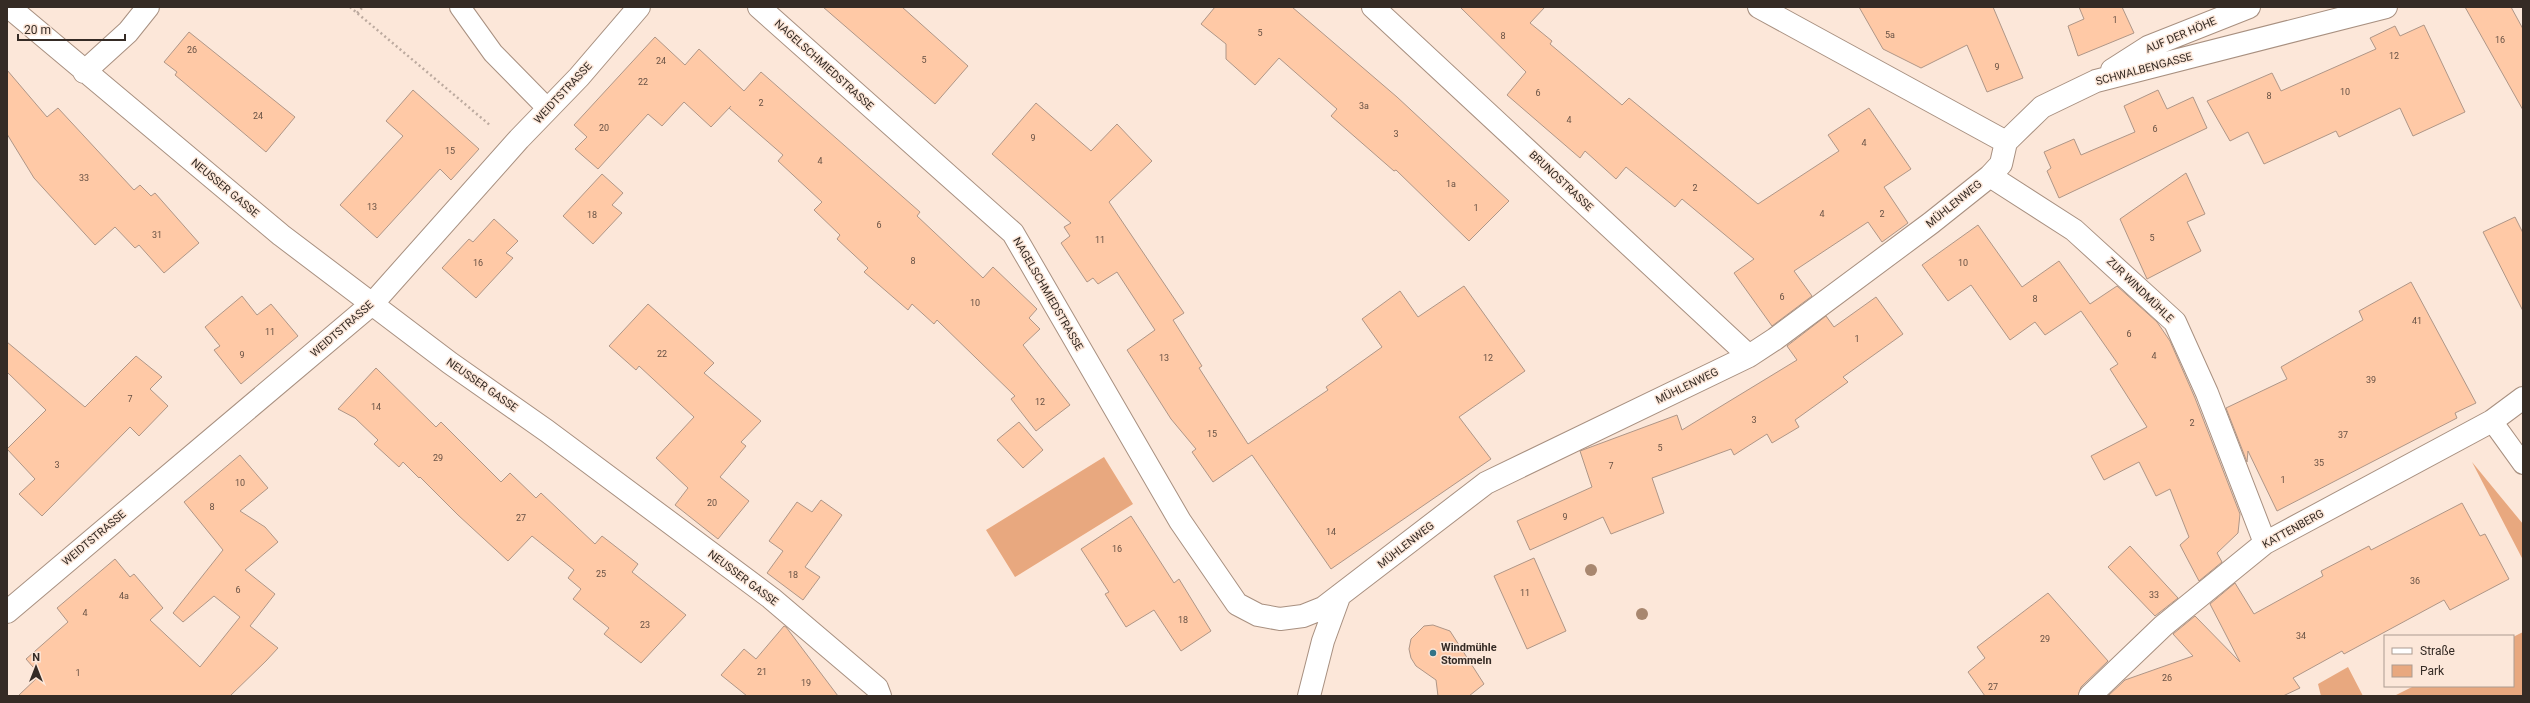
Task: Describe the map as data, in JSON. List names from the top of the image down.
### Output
{
  "streets": {
    "street": [
      "AUF DER HÖHE",
      "NAGELSCHMIEDSTRASSE",
      "SCHWALBENGASSE",
      "WEIDTSTRASSE",
      "BRUNOSTRASSE",
      "NEUSSER GASSE",
      "MÜHLENWEG",
      "ZUR WINDMÜHLE",
      "KATTENBERG"
    ]
  },
  "crossings": [
    ["AUF DER HÖHE", "SCHWALBENGASSE"],
    ["NAGELSCHMIEDSTRASSE", "MÜHLENWEG"],
    ["SCHWALBENGASSE", "MÜHLENWEG"],
    ["WEIDTSTRASSE", "NEUSSER GASSE"],
    ["BRUNOSTRASSE", "MÜHLENWEG"],
    ["MÜHLENWEG", "ZUR WINDMÜHLE"],
    ["ZUR WINDMÜHLE", "KATTENBERG"]
  ],
  "places": ["Windmühle Stommeln"],
  "house_numbers": [
    "1",
    "5",
    "5a",
    "8",
    "16",
    "26",
    "12",
    "5",
    "24",
    "9",
    "22",
    "10",
    "6",
    "8",
    "2",
    "3a",
    "24",
    "4",
    "20",
    "6",
    "3",
    "9",
    "4",
    "15",
    "4",
    "33",
    "1a",
    "2",
    "13",
    "1",
    "4",
    "2",
    "18",
    "6",
    "31",
    "5",
    "11",
    "8",
    "16",
    "10",
    "6",
    "8",
    "10",
    "41",
    "11",
    "6",
    "1",
    "22",
    "9",
    "4",
    "13",
    "12",
    "39",
    "7",
    "12",
    "14",
    "3",
    "2",
    "15",
    "37",
    "5",
    "29",
    "35",
    "3",
    "7",
    "1",
    "10",
    "20",
    "8",
    "9",
    "27",
    "14",
    "16",
    "25",
    "18",
    "36",
    "6",
    "11",
    "33",
    "4a",
    "4",
    "18",
    "23",
    "34",
    "29",
    "21",
    "1",
    "26",
    "19",
    "27"
  ],
  "legend": ["Straße", "Park"],
  "scale_bar": "20 m",
  "north": "top"
}
